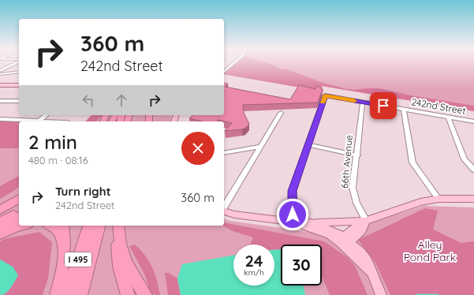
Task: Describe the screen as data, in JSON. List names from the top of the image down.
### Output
{
  "streets": {
    "highway": ["I 495"],
    "street": ["242nd Street", "66th Avenue"]
  },
  "crossings": [
    ["242nd Street", "66th Avenue"]
  ],
  "parks": ["Alley Pond Park"],
  "page": {
    "turn": ["360 m", "242nd Street"],
    "heading": ["2 min", "480 m · 08:16"],
    "list": [
      {
        "name": "Turn right",
        "note": "242nd Street",
        "value": "360 m"
      }
    ],
    "speed": "24 km/h",
    "limit": "30"
  }
}
